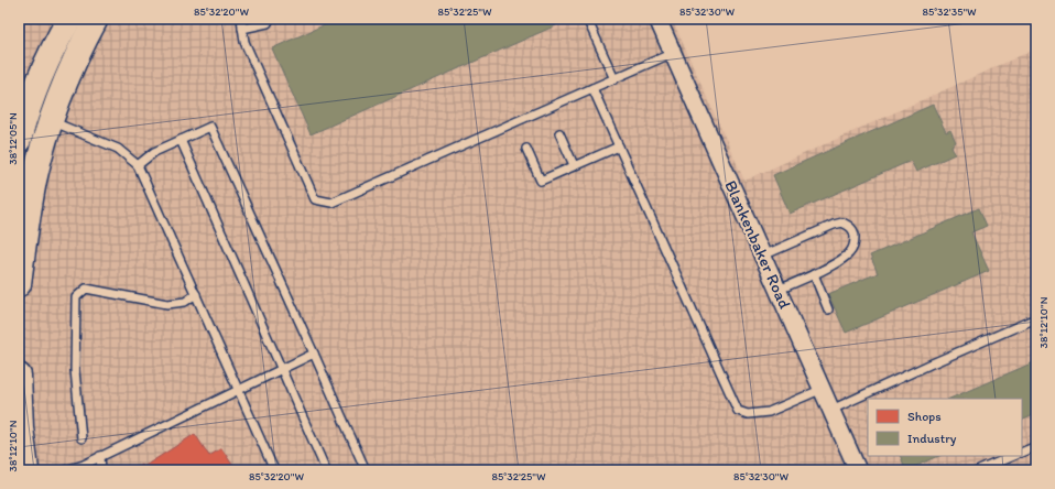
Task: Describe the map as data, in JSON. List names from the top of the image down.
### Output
{
  "streets": {
    "street": ["Blankenbaker Road"]
  },
  "legend": ["Shops", "Industry"],
  "coordinates": [
    "85°32'20\"W",
    "85°32'25\"W",
    "85°32'30\"W",
    "85°32'35\"W",
    "38°12'05\"N",
    "38°12'10\"N"
  ]
}
